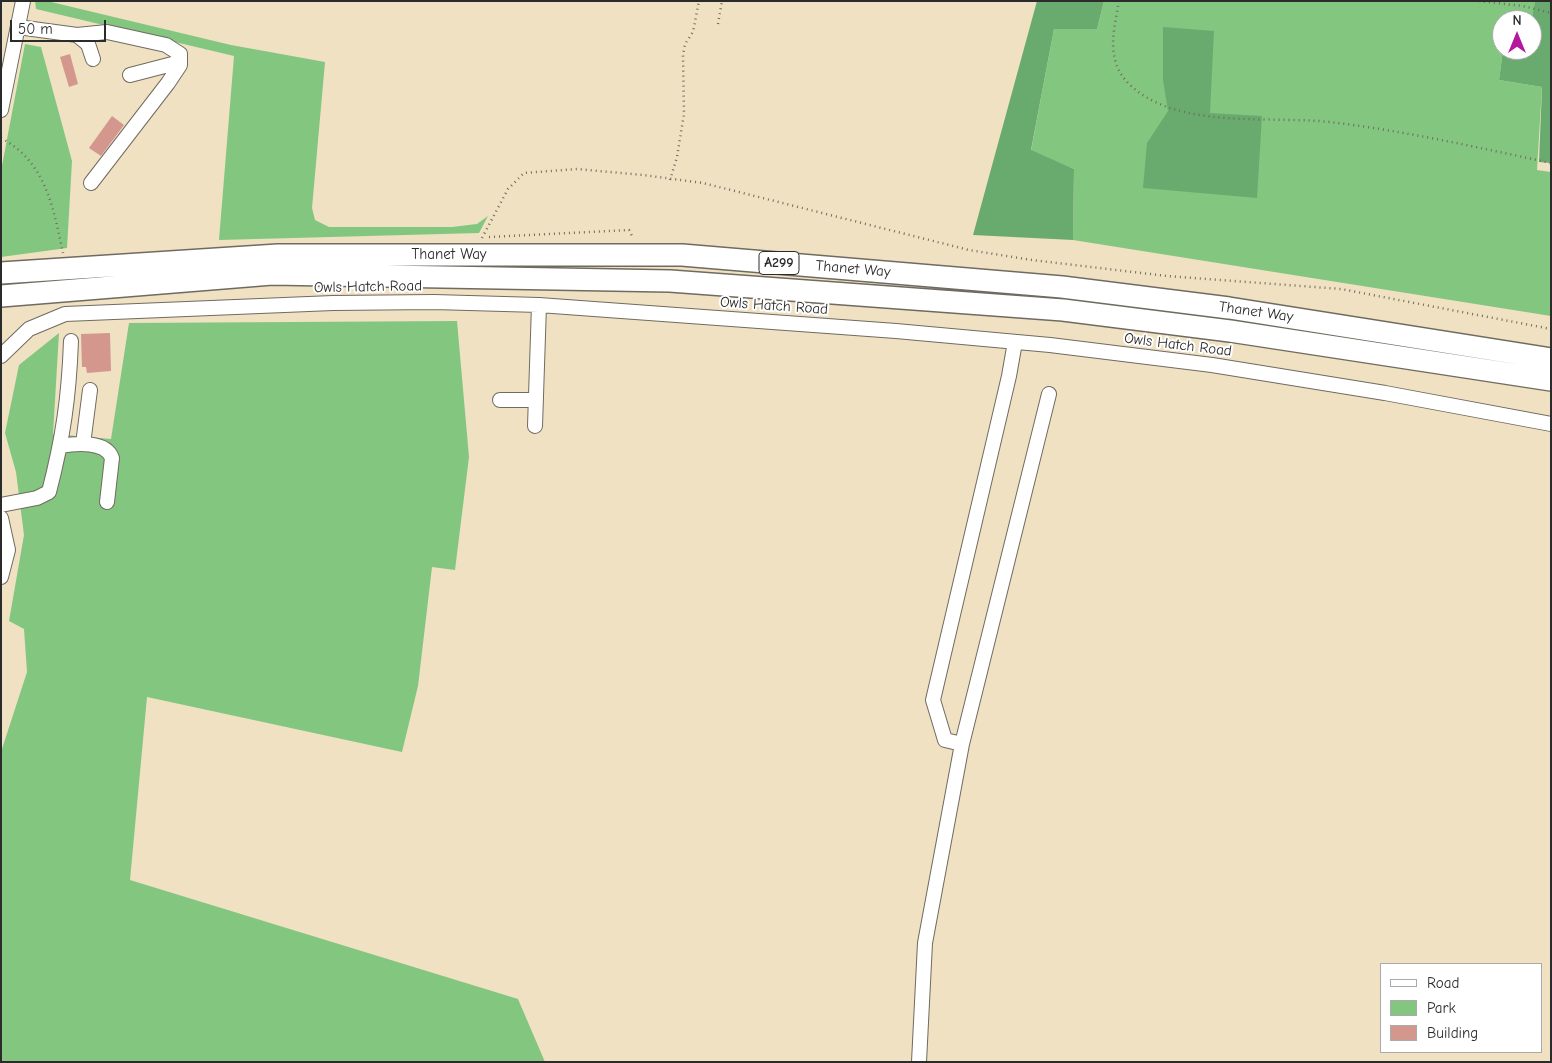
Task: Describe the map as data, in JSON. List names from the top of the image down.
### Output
{
  "streets": {
    "highway": ["Thanet Way", "A299"],
    "street": ["Owls Hatch Road"]
  },
  "legend": ["Road", "Park", "Building"],
  "scale_bar": "50 m",
  "north": "top"
}
